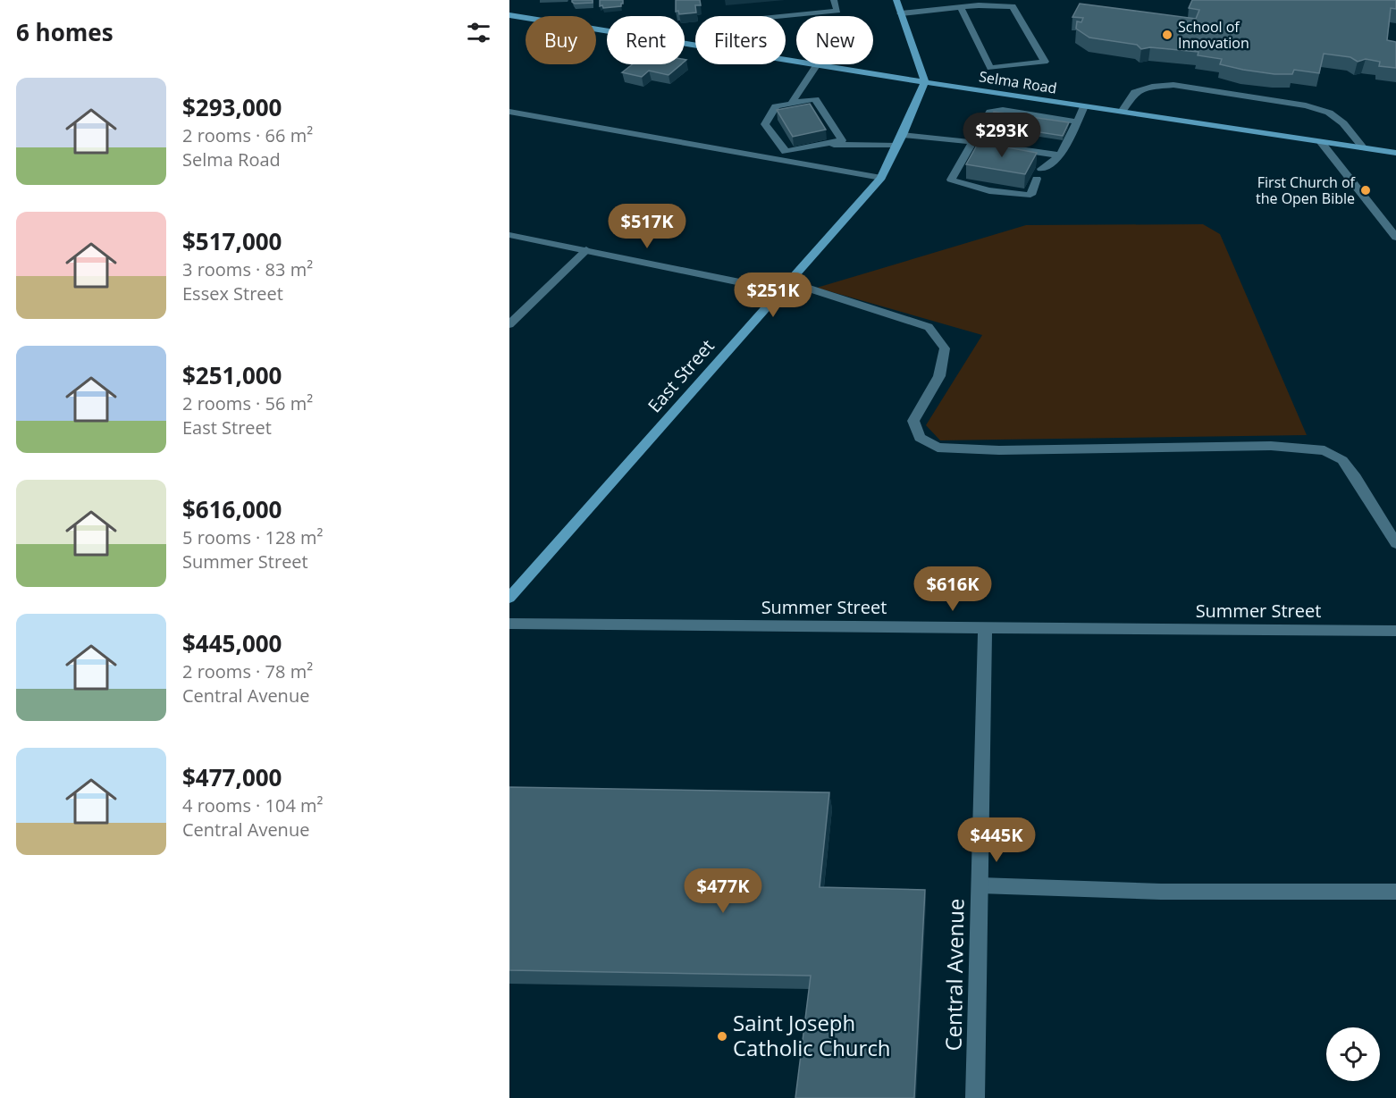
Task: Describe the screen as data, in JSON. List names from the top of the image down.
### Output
{
  "streets": {
    "street": [
      "Selma Road",
      "East Street",
      "Summer Street",
      "Central Avenue"
    ]
  },
  "crossings": [
    ["Selma Road", "East Street"],
    ["Summer Street", "Central Avenue"]
  ],
  "places": ["School of Innovation", "First Church of the Open Bible", "Saint Joseph Catholic Church"],
  "page": {
    "heading": "6 homes",
    "chip": [
      "Buy",
      "Rent",
      "Filters",
      "New"
    ],
    "list": [
      {
        "name": "$293,000",
        "note": "2 rooms · 66 m² · Selma Road"
      },
      {
        "name": "$517,000",
        "note": "3 rooms · 83 m² · Essex Street"
      },
      {
        "name": "$251,000",
        "note": "2 rooms · 56 m² · East Street"
      },
      {
        "name": "$616,000",
        "note": "5 rooms · 128 m² · Summer Street"
      },
      {
        "name": "$445,000",
        "note": "2 rooms · 78 m² · Central Avenue"
      },
      {
        "name": "$477,000",
        "note": "4 rooms · 104 m² · Central Avenue"
      }
    ],
    "price": [
      "$293K",
      "$517K",
      "$251K",
      "$616K",
      "$445K",
      "$477K"
    ]
  }
}
